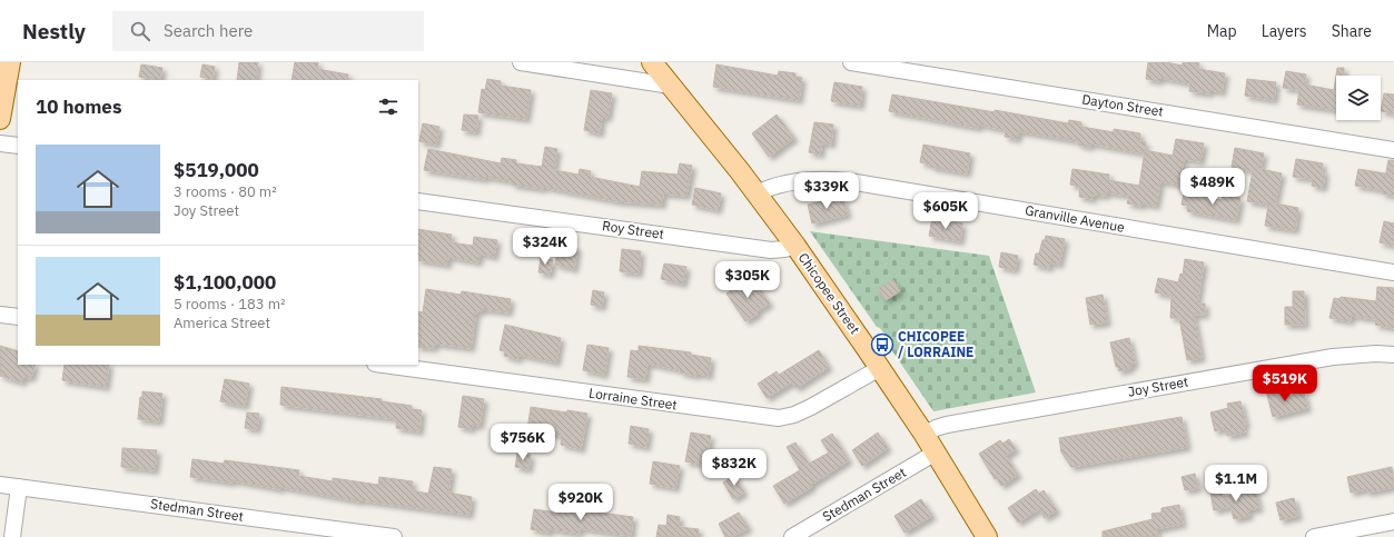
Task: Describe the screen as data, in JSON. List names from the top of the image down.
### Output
{
  "streets": {
    "main road": ["Chicopee Street"],
    "street": [
      "Dayton Street",
      "Granville Avenue",
      "Roy Street",
      "Joy Street",
      "Lorraine Street",
      "Stedman Street"
    ]
  },
  "crossings": [
    ["Granville Avenue", "Chicopee Street"],
    ["Roy Street", "Chicopee Street"],
    ["Chicopee Street", "Joy Street"],
    ["Chicopee Street", "Lorraine Street"],
    ["Chicopee Street", "Stedman Street"]
  ],
  "places": {
    "bus stop": ["CHICOPEE / LORRAINE"]
  },
  "page": {
    "header": "Nestly",
    "search": "Search here",
    "nav": ["Map", "Layers", "Share"],
    "heading": "10 homes",
    "list": [
      {
        "name": "$519,000",
        "note": "3 rooms · 80 m² · Joy Street"
      },
      {
        "name": "$1,100,000",
        "note": "5 rooms · 183 m² · America Street"
      }
    ],
    "price": [
      "$489K",
      "$339K",
      "$605K",
      "$324K",
      "$305K",
      "$519K",
      "$756K",
      "$832K",
      "$1.1M",
      "$920K"
    ]
  }
}
